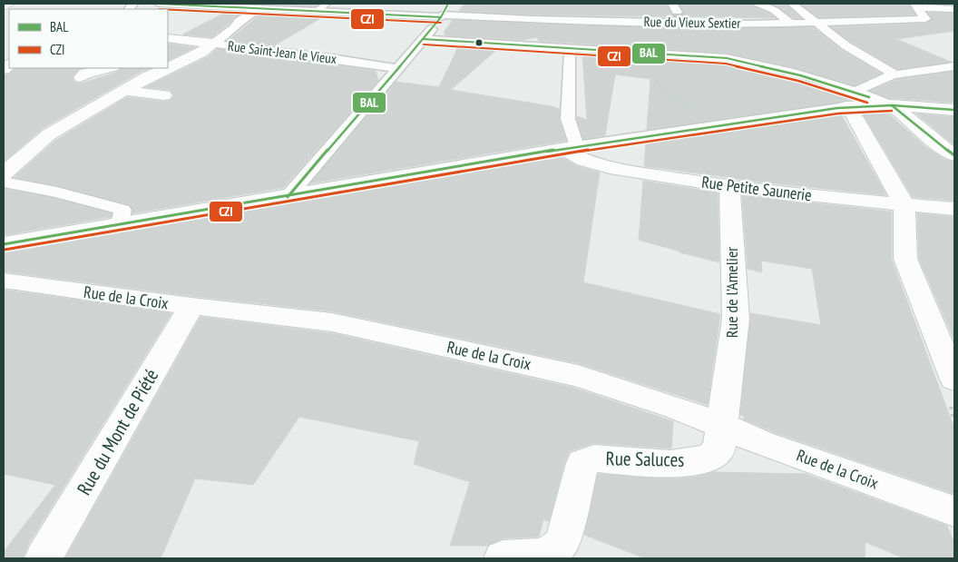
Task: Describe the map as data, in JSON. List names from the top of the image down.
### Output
{
  "streets": {
    "street": [
      "Rue du Vieux Sextier",
      "Rue Saint-Jean le Vieux",
      "Rue Petite Saunerie",
      "Rue de l'Amelier",
      "Rue de la Croix",
      "Rue du Mont de Piété",
      "Rue Saluces"
    ]
  },
  "crossings": [
    ["Rue Petite Saunerie", "Rue de l'Amelier"],
    ["Rue de l'Amelier", "Rue de la Croix"],
    ["Rue de l'Amelier", "Rue Saluces"],
    ["Rue de la Croix", "Rue du Mont de Piété"],
    ["Rue de la Croix", "Rue Saluces"]
  ],
  "lines": ["transit line BAL", "transit line CZI"],
  "legend": ["BAL", "CZI"]
}
